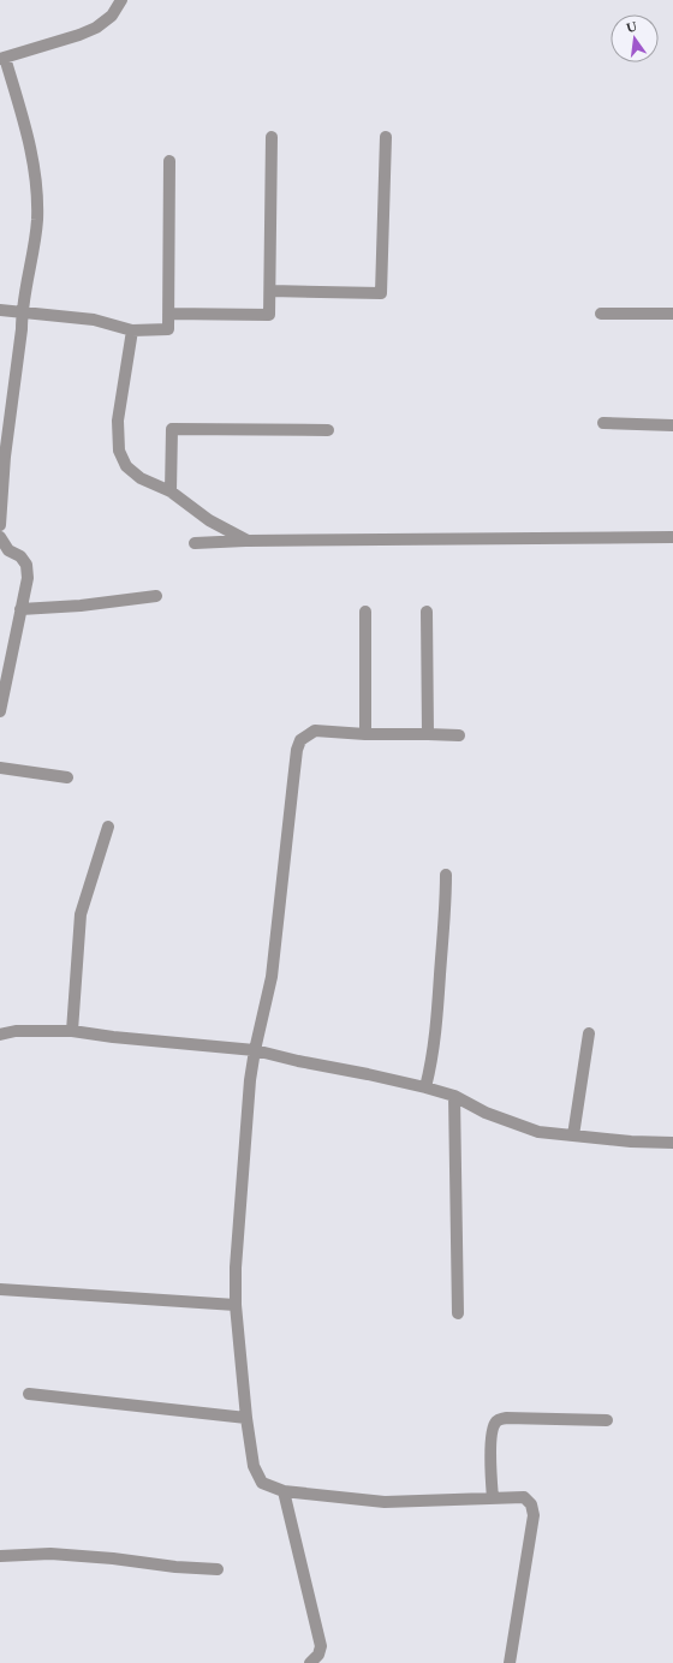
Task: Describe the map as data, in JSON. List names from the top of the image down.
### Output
{
  "north": "top"
}
